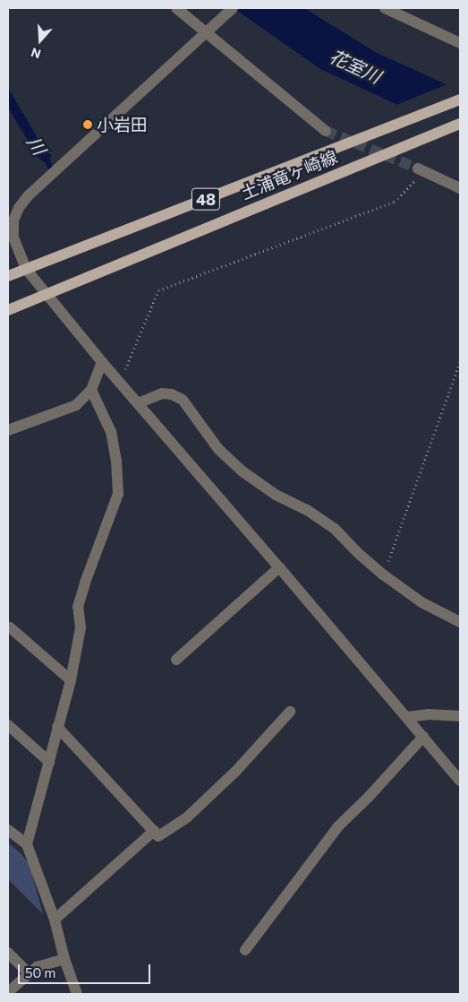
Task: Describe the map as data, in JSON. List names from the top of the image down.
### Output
{
  "streets": {
    "main road": ["土浦竜ヶ崎線", "48"]
  },
  "water": ["花室川", "川"],
  "places": ["小岩田"],
  "scale_bar": "50 m",
  "north": "bottom"
}
